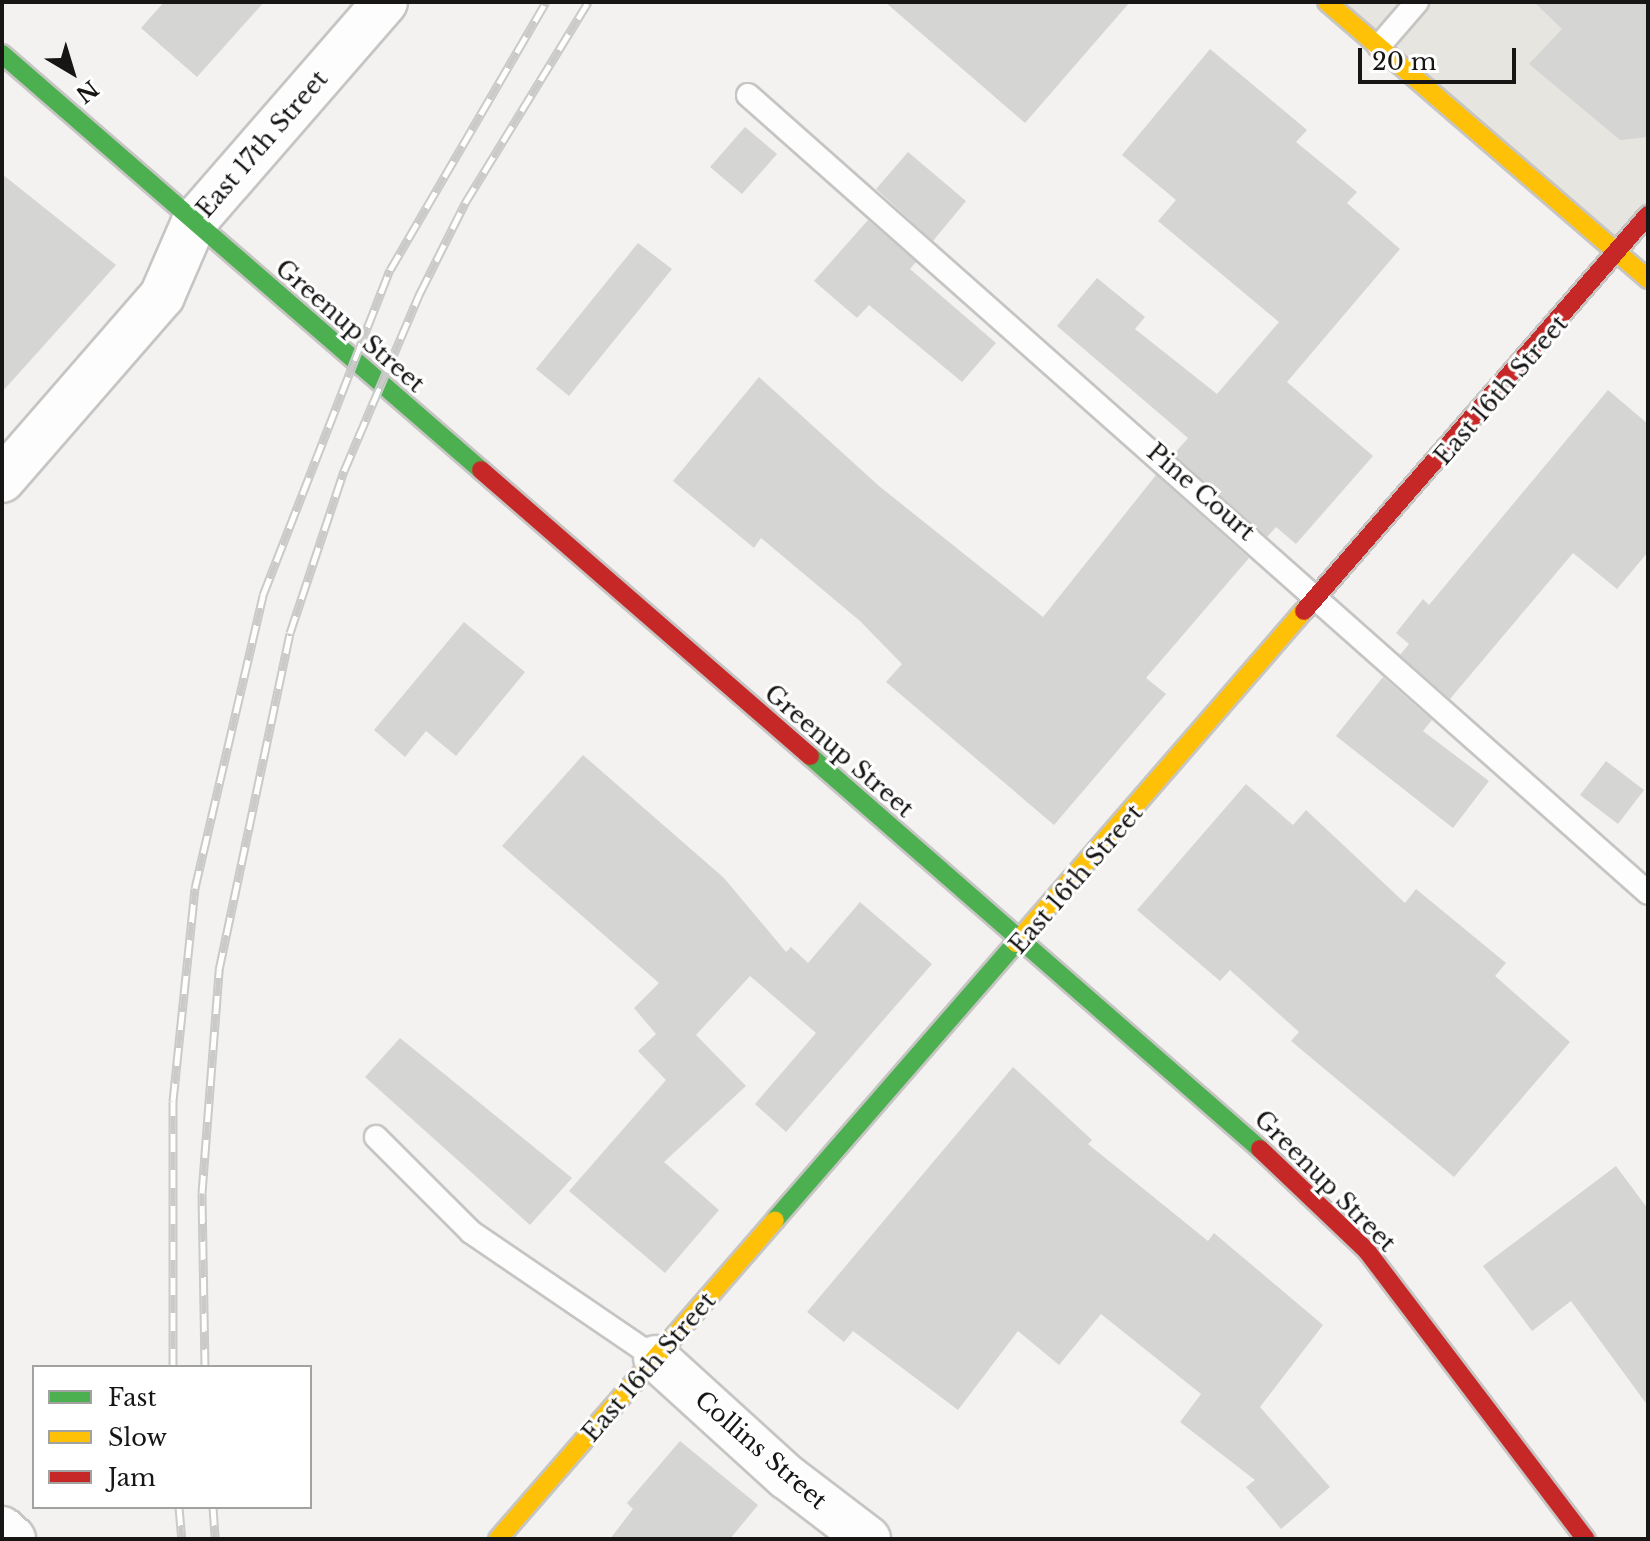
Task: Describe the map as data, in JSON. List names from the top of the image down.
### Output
{
  "streets": {
    "main road": ["Greenup Street", "East 16th Street"],
    "street": ["East 17th Street", "Collins Street"],
    "lane": ["Pine Court"]
  },
  "crossings": [
    ["East 17th Street", "Greenup Street"],
    ["Greenup Street", "East 16th Street"],
    ["East 16th Street", "Pine Court"],
    ["East 16th Street", "Collins Street"]
  ],
  "legend": ["Fast", "Slow", "Jam"],
  "scale_bar": "20 m",
  "north": "bottom right"
}
